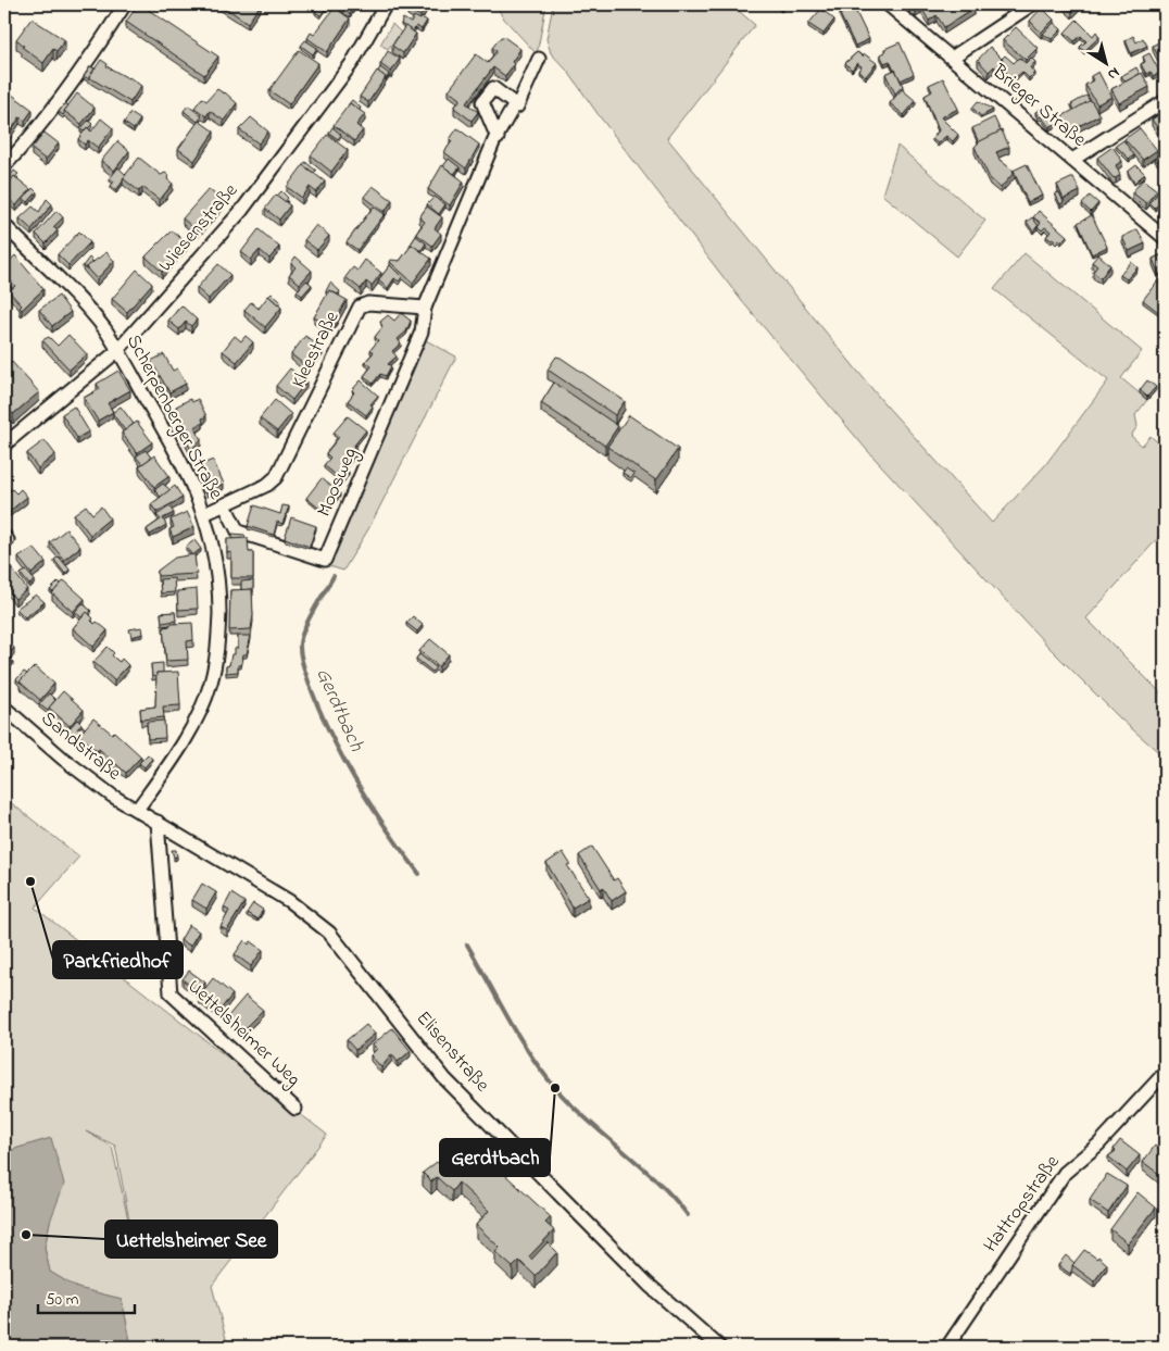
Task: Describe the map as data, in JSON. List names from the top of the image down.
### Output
{
  "streets": {
    "street": [
      "Brieger Straße",
      "Wiesenstraße",
      "Kleestraße",
      "Scherpenberger Straße",
      "Moosweg",
      "Sandstraße",
      "Uettelsheimer Weg",
      "Elisenstraße",
      "Hattropstraße"
    ]
  },
  "crossings": [
    ["Wiesenstraße", "Scherpenberger Straße"],
    ["Kleestraße", "Scherpenberger Straße"],
    ["Kleestraße", "Moosweg"],
    ["Scherpenberger Straße", "Sandstraße"],
    ["Scherpenberger Straße", "Elisenstraße"],
    ["Sandstraße", "Elisenstraße"],
    ["Uettelsheimer Weg", "Elisenstraße"]
  ],
  "water": ["Gerdtbach"],
  "places": ["Parkfriedhof", "Gerdtbach", "Uettelsheimer See"],
  "scale_bar": "50 m",
  "north": "bottom right"
}
